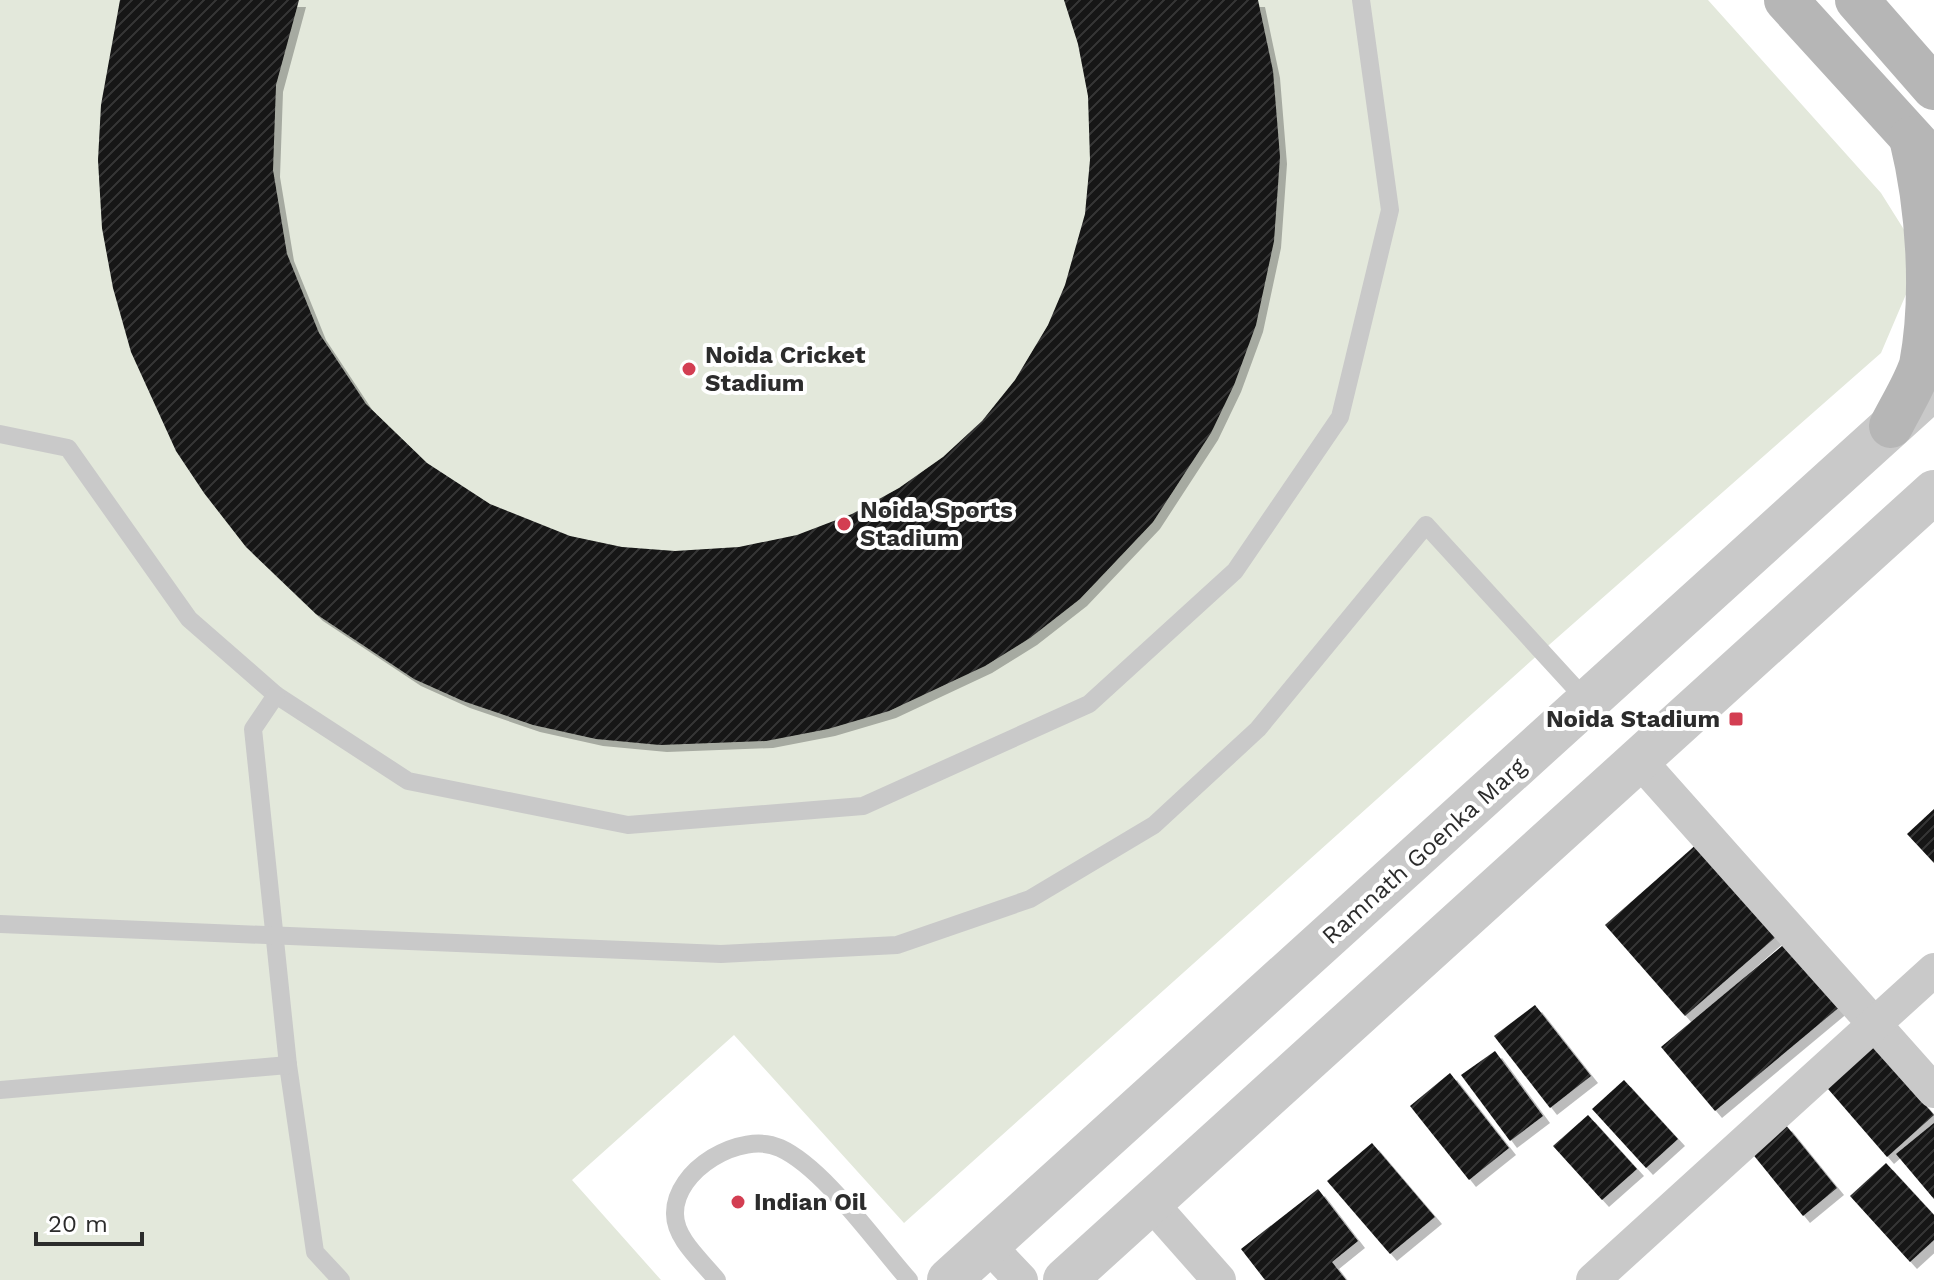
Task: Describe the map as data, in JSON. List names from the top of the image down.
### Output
{
  "streets": {
    "street": ["Ramnath Goenka Marg"]
  },
  "places": {
    "other": ["Noida Cricket Stadium", "Noida Sports Stadium", "Indian Oil"],
    "transit": ["Noida Stadium"]
  },
  "scale_bar": "20 m"
}
